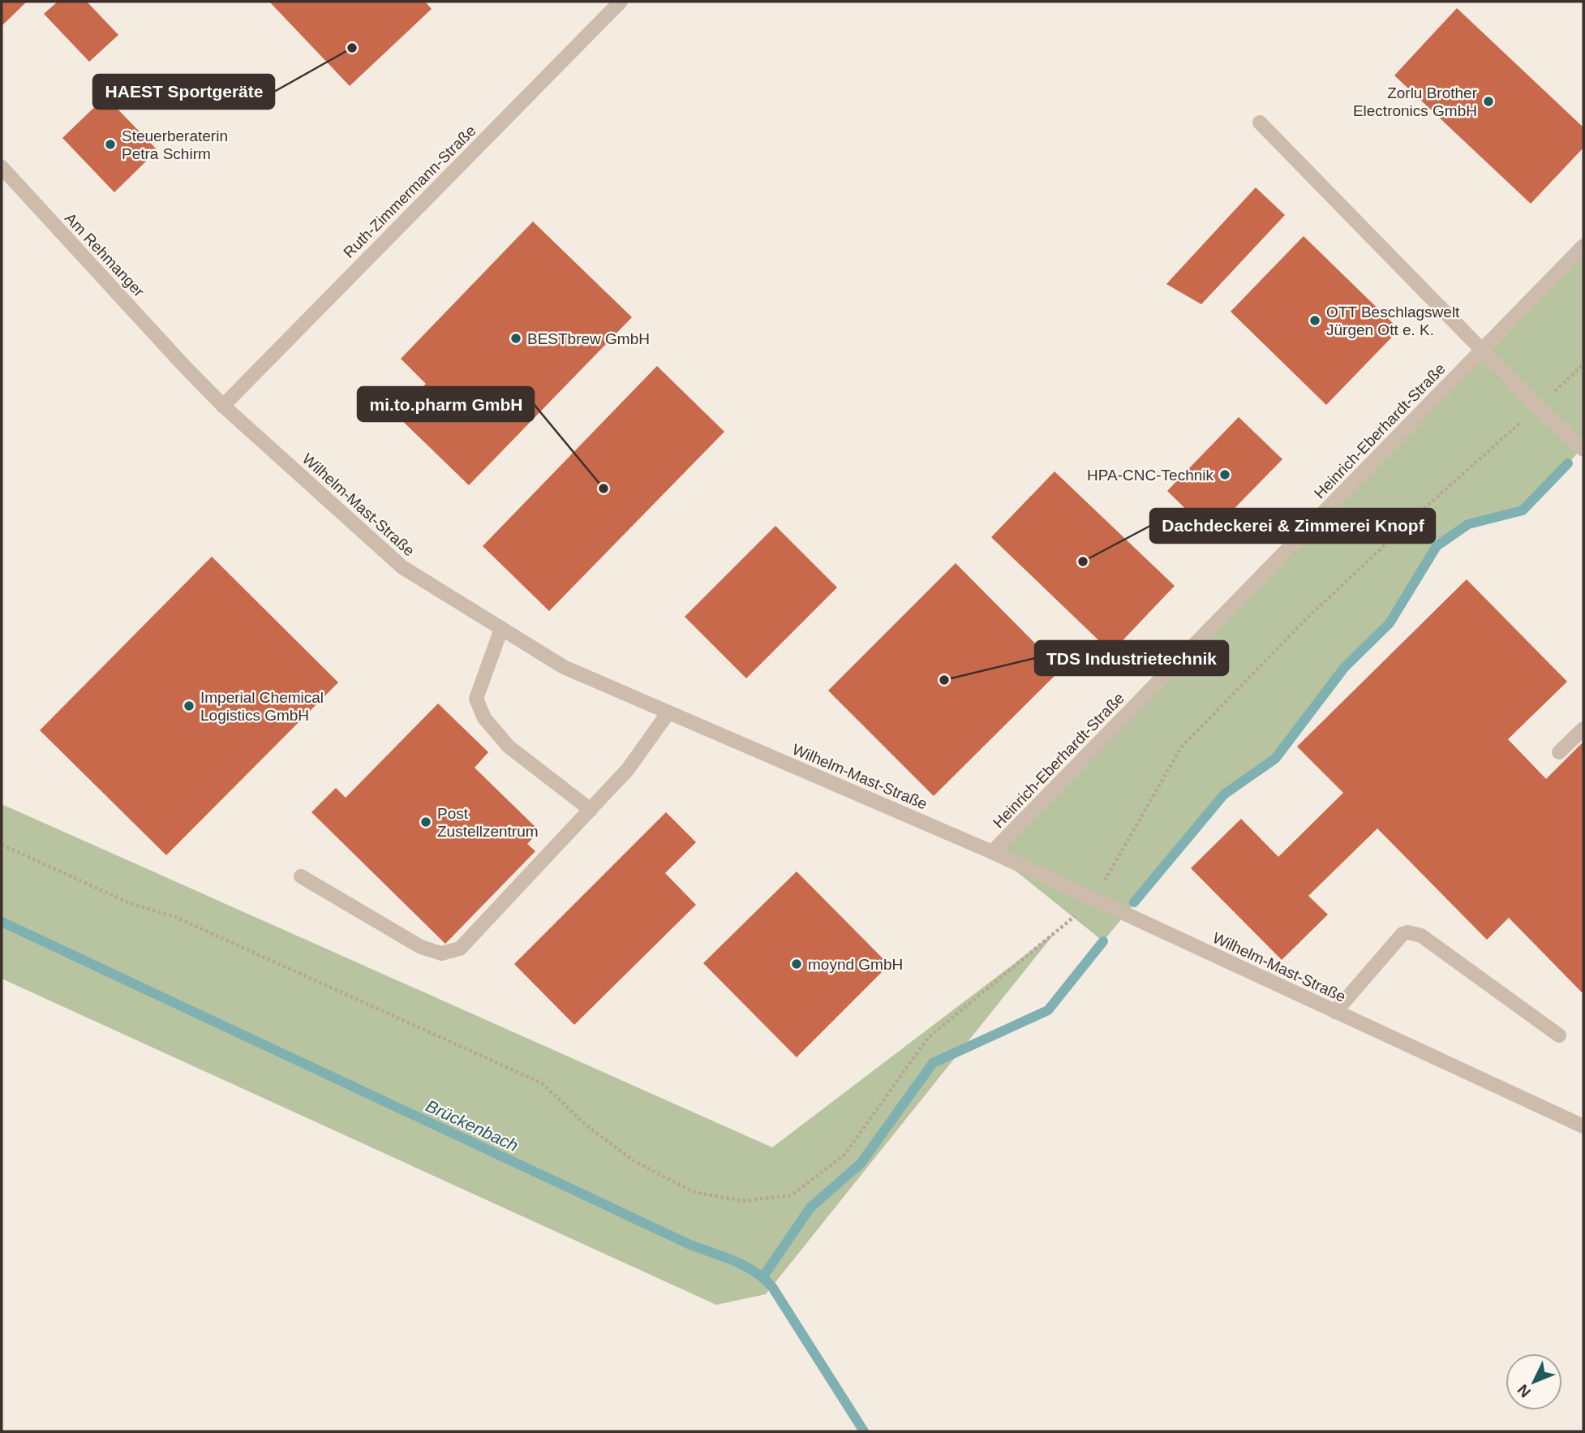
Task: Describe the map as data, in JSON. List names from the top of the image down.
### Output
{
  "streets": {
    "street": [
      "Ruth-Zimmermann-Straße",
      "Am Rehmanger",
      "Heinrich-Eberhardt-Straße",
      "Wilhelm-Mast-Straße"
    ]
  },
  "crossings": [
    ["Ruth-Zimmermann-Straße", "Wilhelm-Mast-Straße"],
    ["Am Rehmanger", "Wilhelm-Mast-Straße"],
    ["Heinrich-Eberhardt-Straße", "Wilhelm-Mast-Straße"]
  ],
  "water": ["Brückenbach"],
  "places": [
    "HAEST Sportgeräte",
    "Zorlu Brother Electronics GmbH",
    "Steuerberaterin Petra Schirm",
    "OTT Beschlagswelt Jürgen Ott e. K.",
    "BESTbrew GmbH",
    "HPA-CNC-Technik",
    "mi.to.pharm GmbH",
    "Dachdeckerei & Zimmerei Knopf",
    "TDS Industrietechnik",
    "Imperial Chemical Logistics GmbH",
    "Post Zustellzentrum",
    "moynd GmbH"
  ],
  "north": "bottom left"
}
